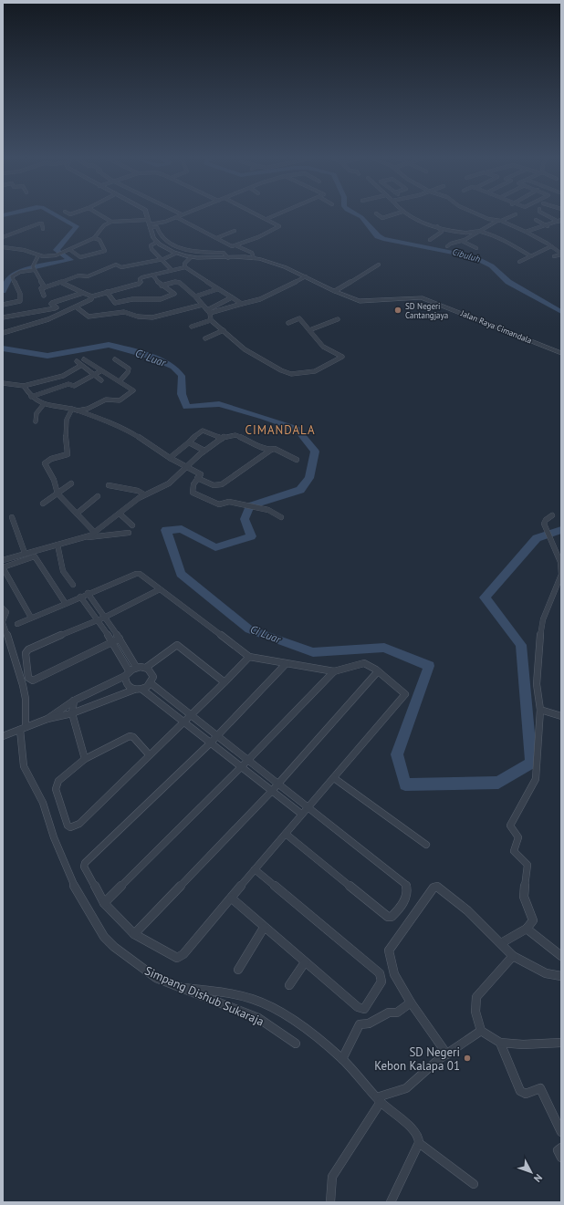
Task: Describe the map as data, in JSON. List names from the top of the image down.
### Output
{
  "streets": {
    "street": ["Jalan Raya Cimandala", "Simpang Dishub Sukaraja"]
  },
  "districts": ["CIMANDALA"],
  "water": ["Cibuluh", "Ci Luar"],
  "places": ["SD Negeri Cantangjaya", "SD Negeri Kebon Kalapa 01"],
  "north": "bottom right"
}
